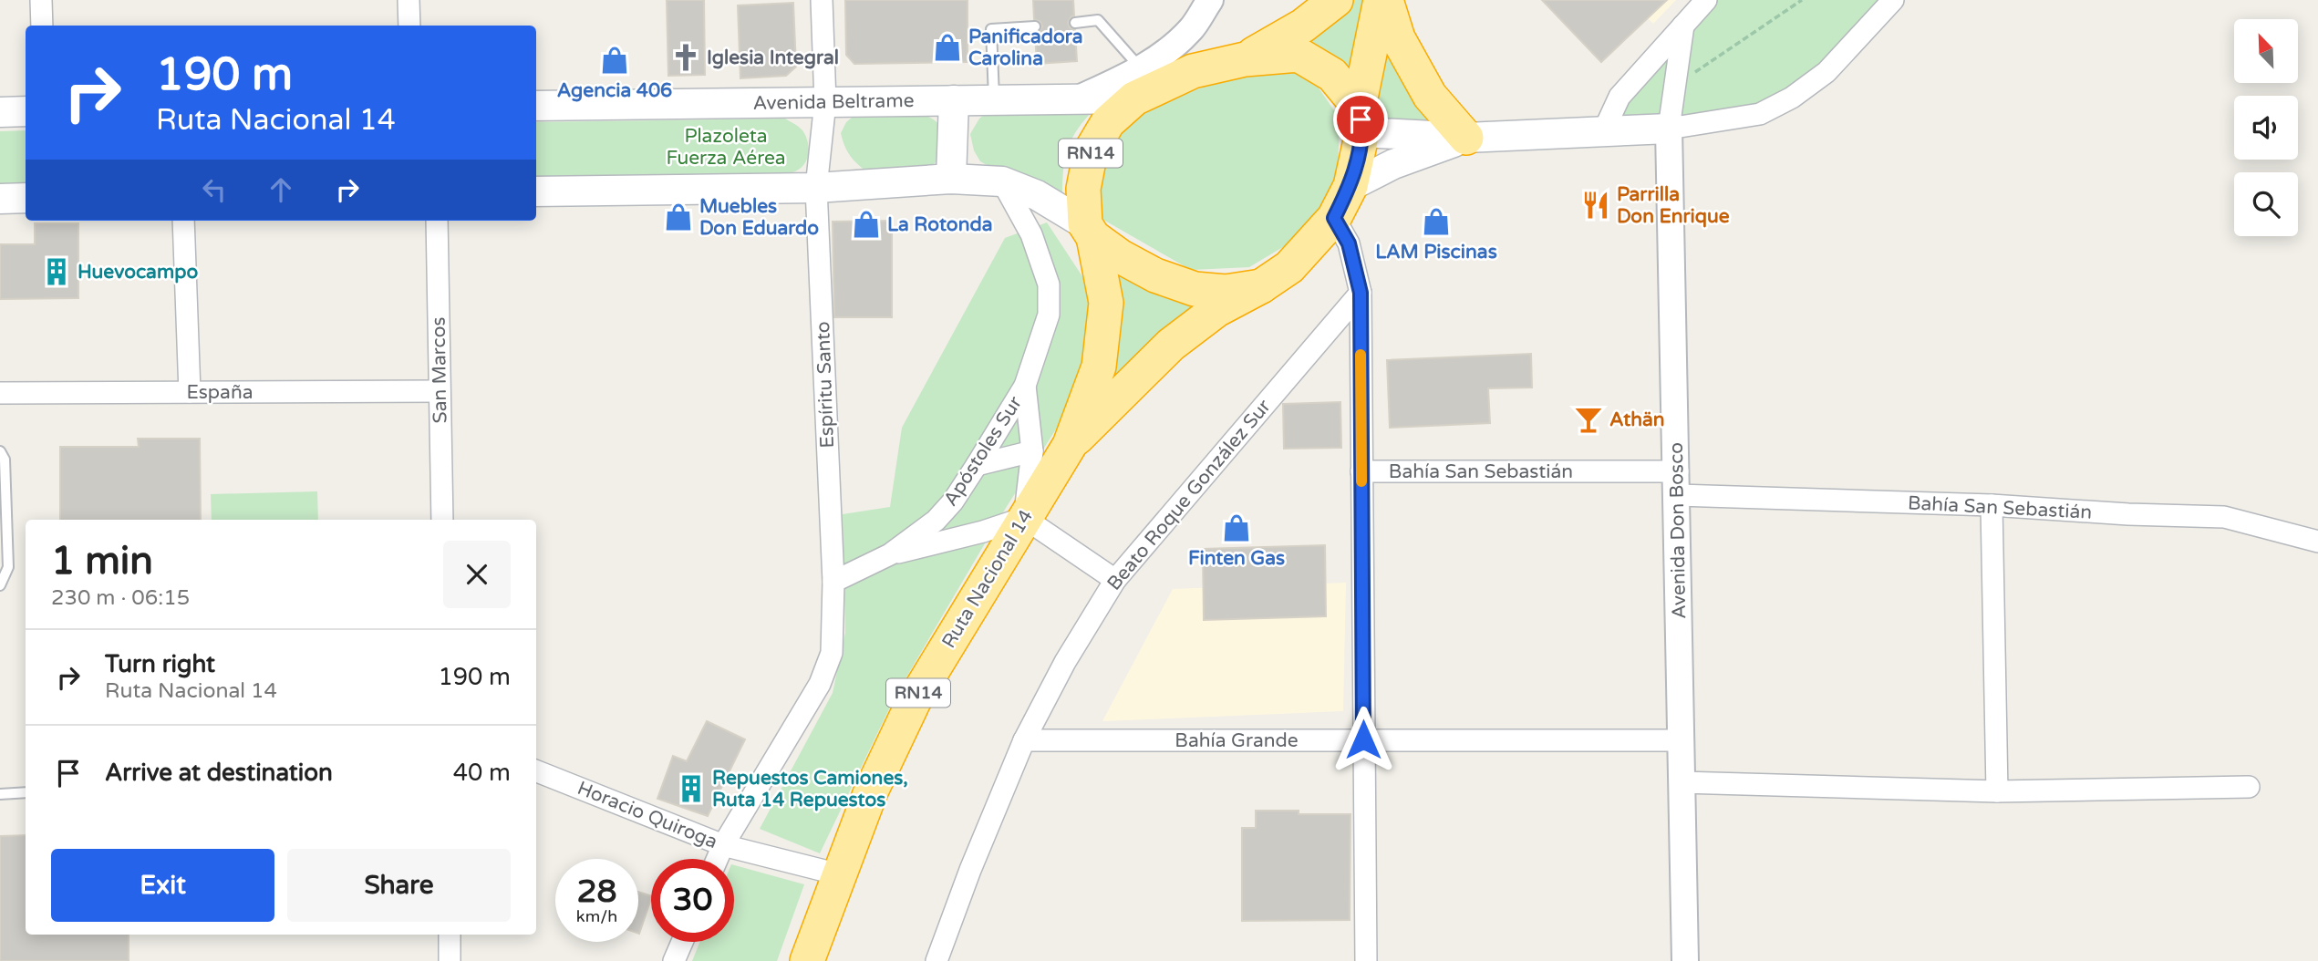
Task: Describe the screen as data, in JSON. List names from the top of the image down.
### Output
{
  "streets": {
    "highway": ["RN14", "Ruta Nacional 14"],
    "main road": ["Avenida Beltrame"],
    "street": [
      "San Marcos",
      "Espíritu Santo",
      "España",
      "Apóstoles Sur",
      "Bahía San Sebastián",
      "Beato Roque González Sur",
      "Avenida Don Bosco",
      "Bahía Grande",
      "Horacio Quiroga"
    ]
  },
  "crossings": [
    ["Avenida Beltrame", "Espíritu Santo"],
    ["Avenida Beltrame", "Ruta Nacional 14"],
    ["San Marcos", "España"],
    ["Espíritu Santo", "Apóstoles Sur"],
    ["Bahía San Sebastián", "Avenida Don Bosco"],
    ["Beato Roque González Sur", "Bahía Grande"],
    ["Avenida Don Bosco", "Bahía Grande"],
    ["Ruta Nacional 14", "Horacio Quiroga"]
  ],
  "parks": ["Plazoleta Fuerza Aérea"],
  "places": {
    "shop": [
      "Panificadora Carolina",
      "Agencia 406",
      "Muebles Don Eduardo",
      "LAM Piscinas",
      "La Rotonda",
      "Finten Gas"
    ],
    "church": ["Iglesia Integral"],
    "restaurant": ["Parrilla Don Enrique"],
    "building": ["Huevocampo", "Repuestos Camiones, Ruta 14 Repuestos"],
    "bar": ["Athän"]
  },
  "north": "top left",
  "page": {
    "turn": ["190 m", "Ruta Nacional 14"],
    "heading": ["1 min", "230 m · 06:15"],
    "list": [
      {
        "name": "Turn right",
        "note": "Ruta Nacional 14",
        "value": "190 m"
      },
      {
        "name": "Arrive at destination",
        "value": "40 m"
      }
    ],
    "buttons": ["Exit", "Share"],
    "speed": "28 km/h",
    "limit": "30"
  }
}
